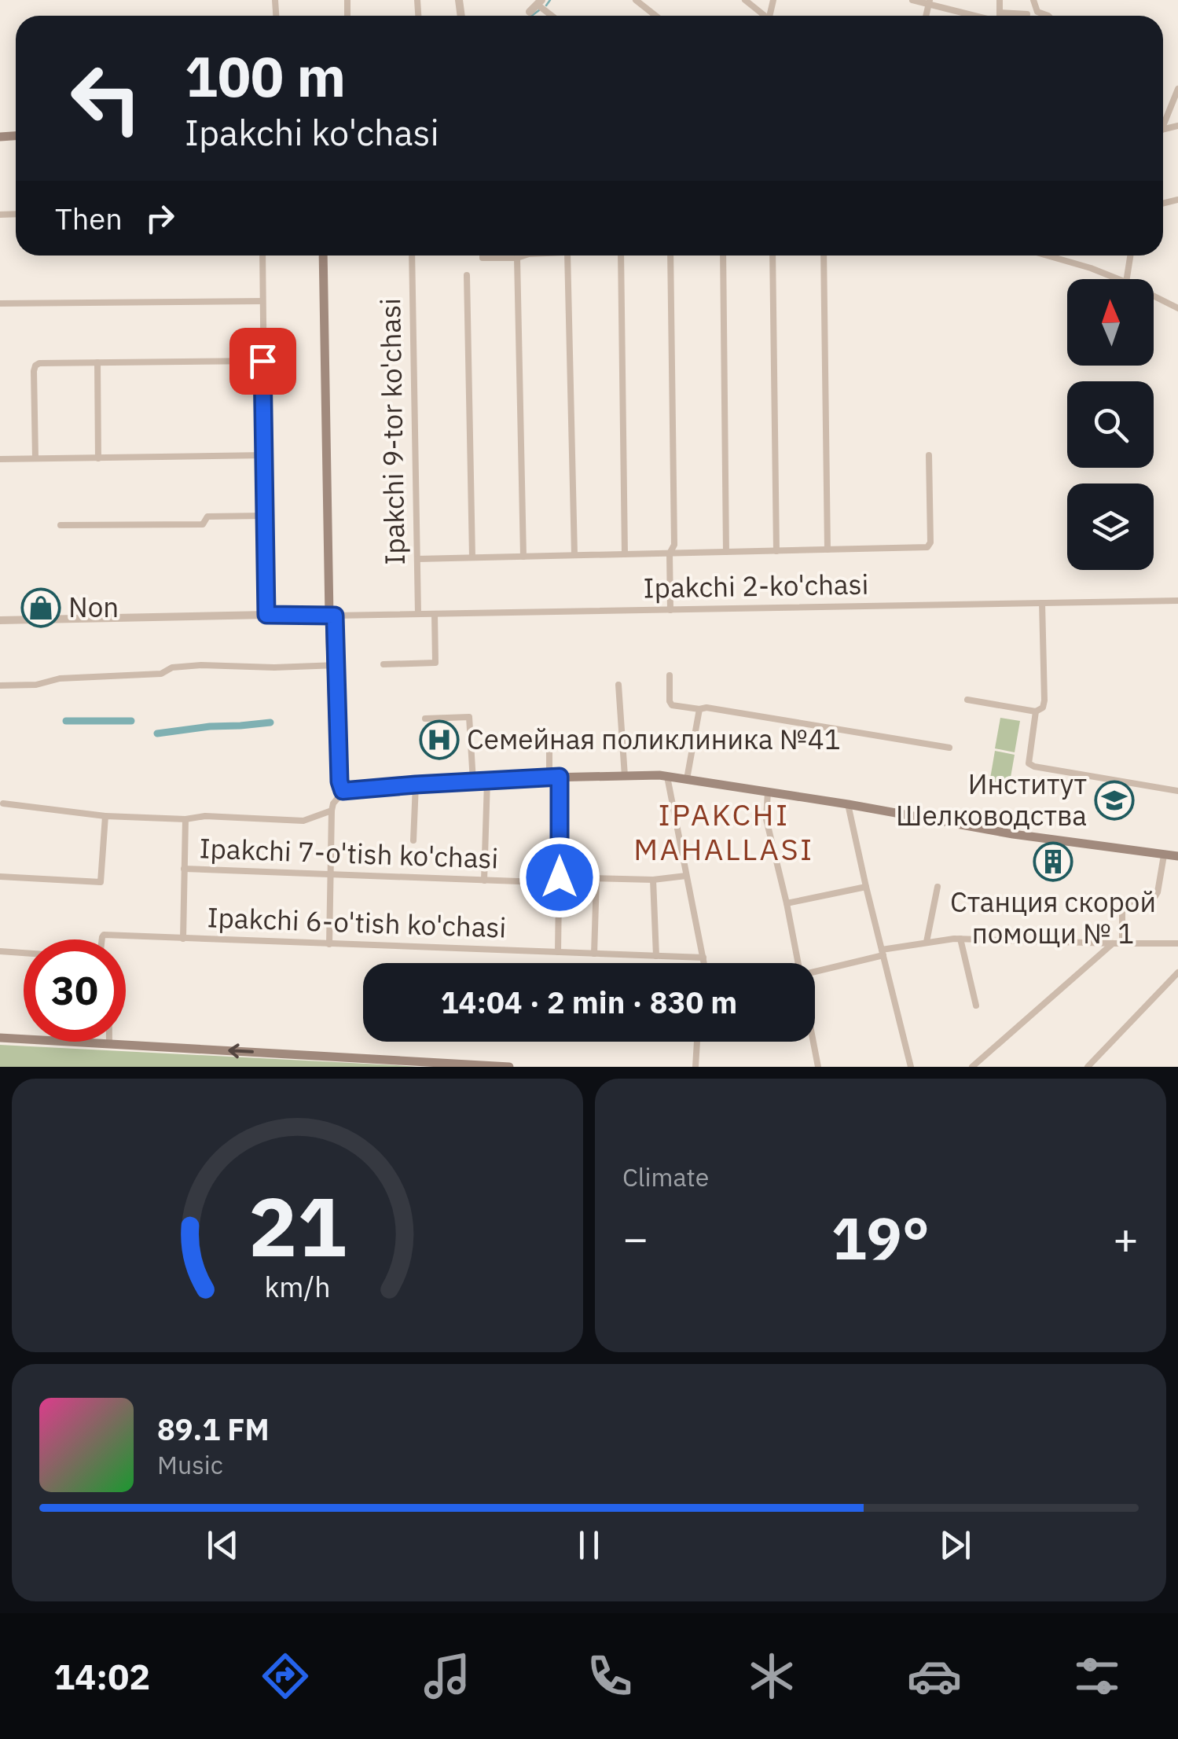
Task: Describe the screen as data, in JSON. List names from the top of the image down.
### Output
{
  "streets": {
    "street": [
      "Ipakchi 9-tor ko'chasi",
      "Ipakchi 2-ko'chasi",
      "Ipakchi 7-o'tish ko'chasi",
      "Ipakchi 6-o'tish ko'chasi"
    ]
  },
  "crossings": [
    ["Ipakchi 9-tor ko'chasi", "Ipakchi 2-ko'chasi"]
  ],
  "districts": ["IPAKCHI MAHALLASI"],
  "places": {
    "shop": ["Non"],
    "hospital": ["Семейная поликлиника №41"],
    "school or university": ["Институт Шелководства"],
    "building": ["Станция скорой помощи № 1"]
  },
  "north": "top",
  "page": {
    "turn": ["100 m", "Ipakchi ko'chasi"],
    "then": "Then",
    "limit": "30",
    "trip": "14:04 · 2 min · 830 m",
    "tile": "Climate",
    "heat": ["−", "19°", "+"],
    "song": ["89.1 FM", "Music"],
    "tabs": "14:02",
    "gauge": ["21", "km/h"]
  }
}
